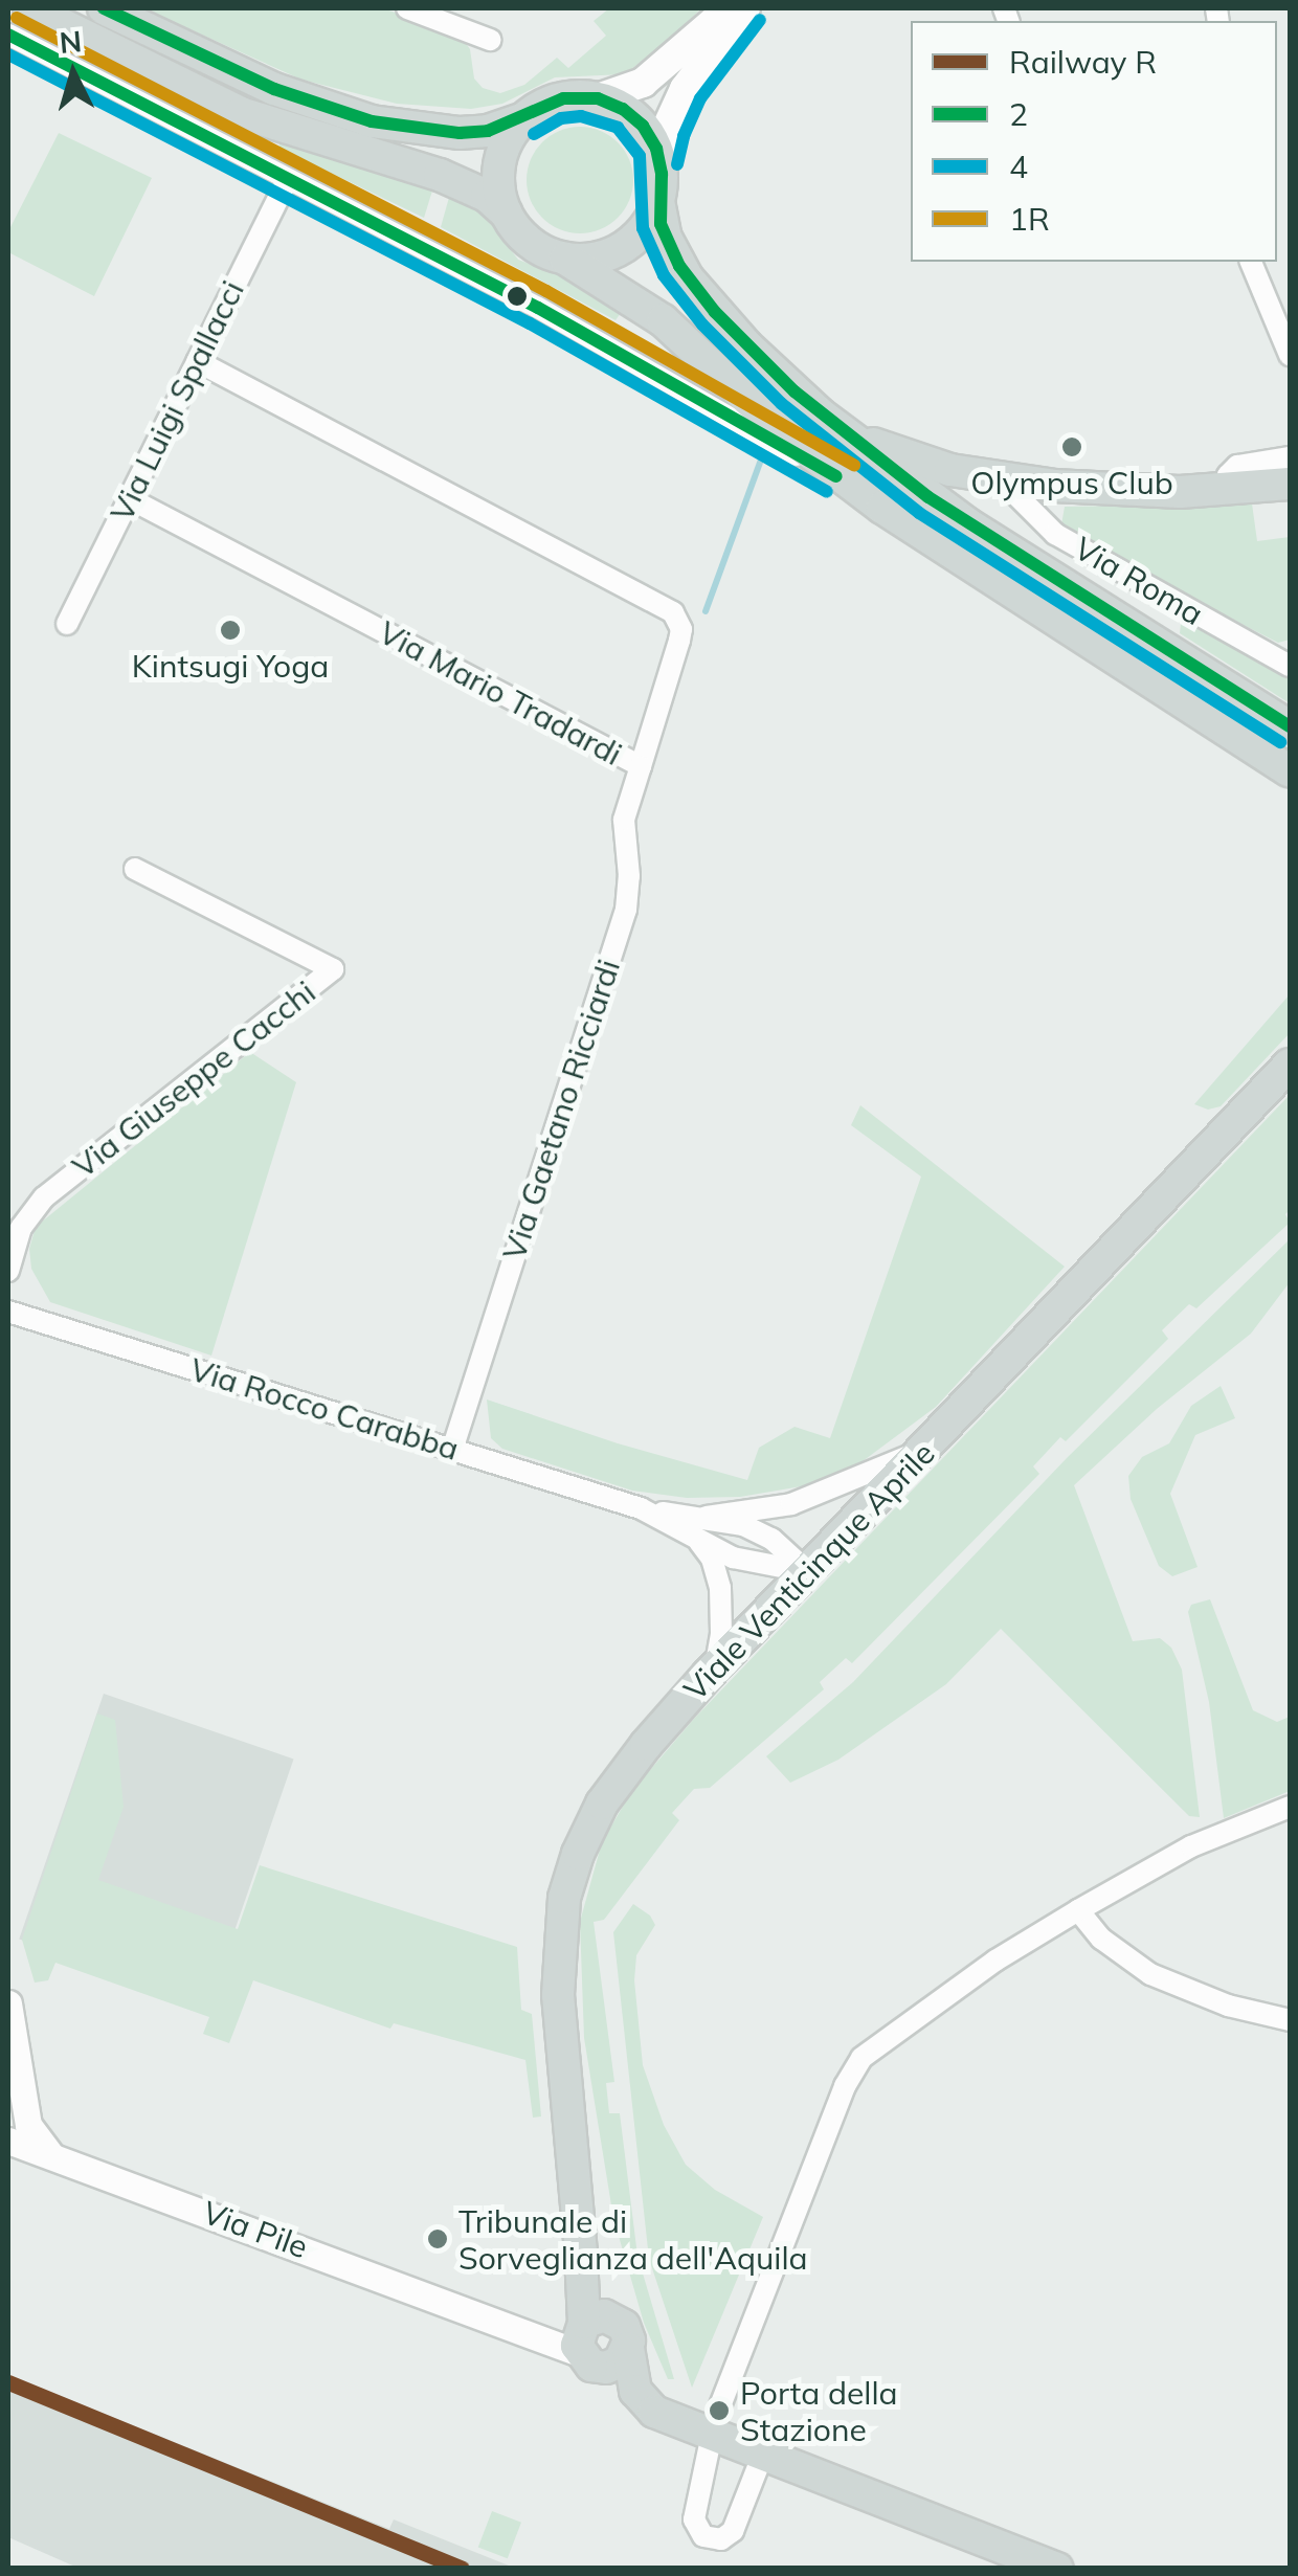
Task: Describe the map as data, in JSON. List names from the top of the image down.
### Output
{
  "streets": {
    "main road": ["Viale Venticinque Aprile"],
    "street": [
      "Via Luigi Spallacci",
      "Via Roma",
      "Via Mario Tradardi",
      "Via Giuseppe Cacchi",
      "Via Gaetano Ricciardi",
      "Via Rocco Carabba",
      "Via Pile"
    ]
  },
  "crossings": [
    ["Via Luigi Spallacci", "Via Mario Tradardi"],
    ["Via Mario Tradardi", "Via Gaetano Ricciardi"],
    ["Via Gaetano Ricciardi", "Via Rocco Carabba"],
    ["Via Rocco Carabba", "Viale Venticinque Aprile"],
    ["Viale Venticinque Aprile", "Via Pile"]
  ],
  "places": [
    "Olympus Club",
    "Kintsugi Yoga",
    "Tribunale di Sorveglianza dell'Aquila",
    "Porta della Stazione"
  ],
  "lines": [
    "transit line 2",
    "transit line 1R",
    "transit line 4",
    "rail line R"
  ],
  "legend": [
    "Railway R",
    "2",
    "4",
    "1R"
  ],
  "north": "top"
}
